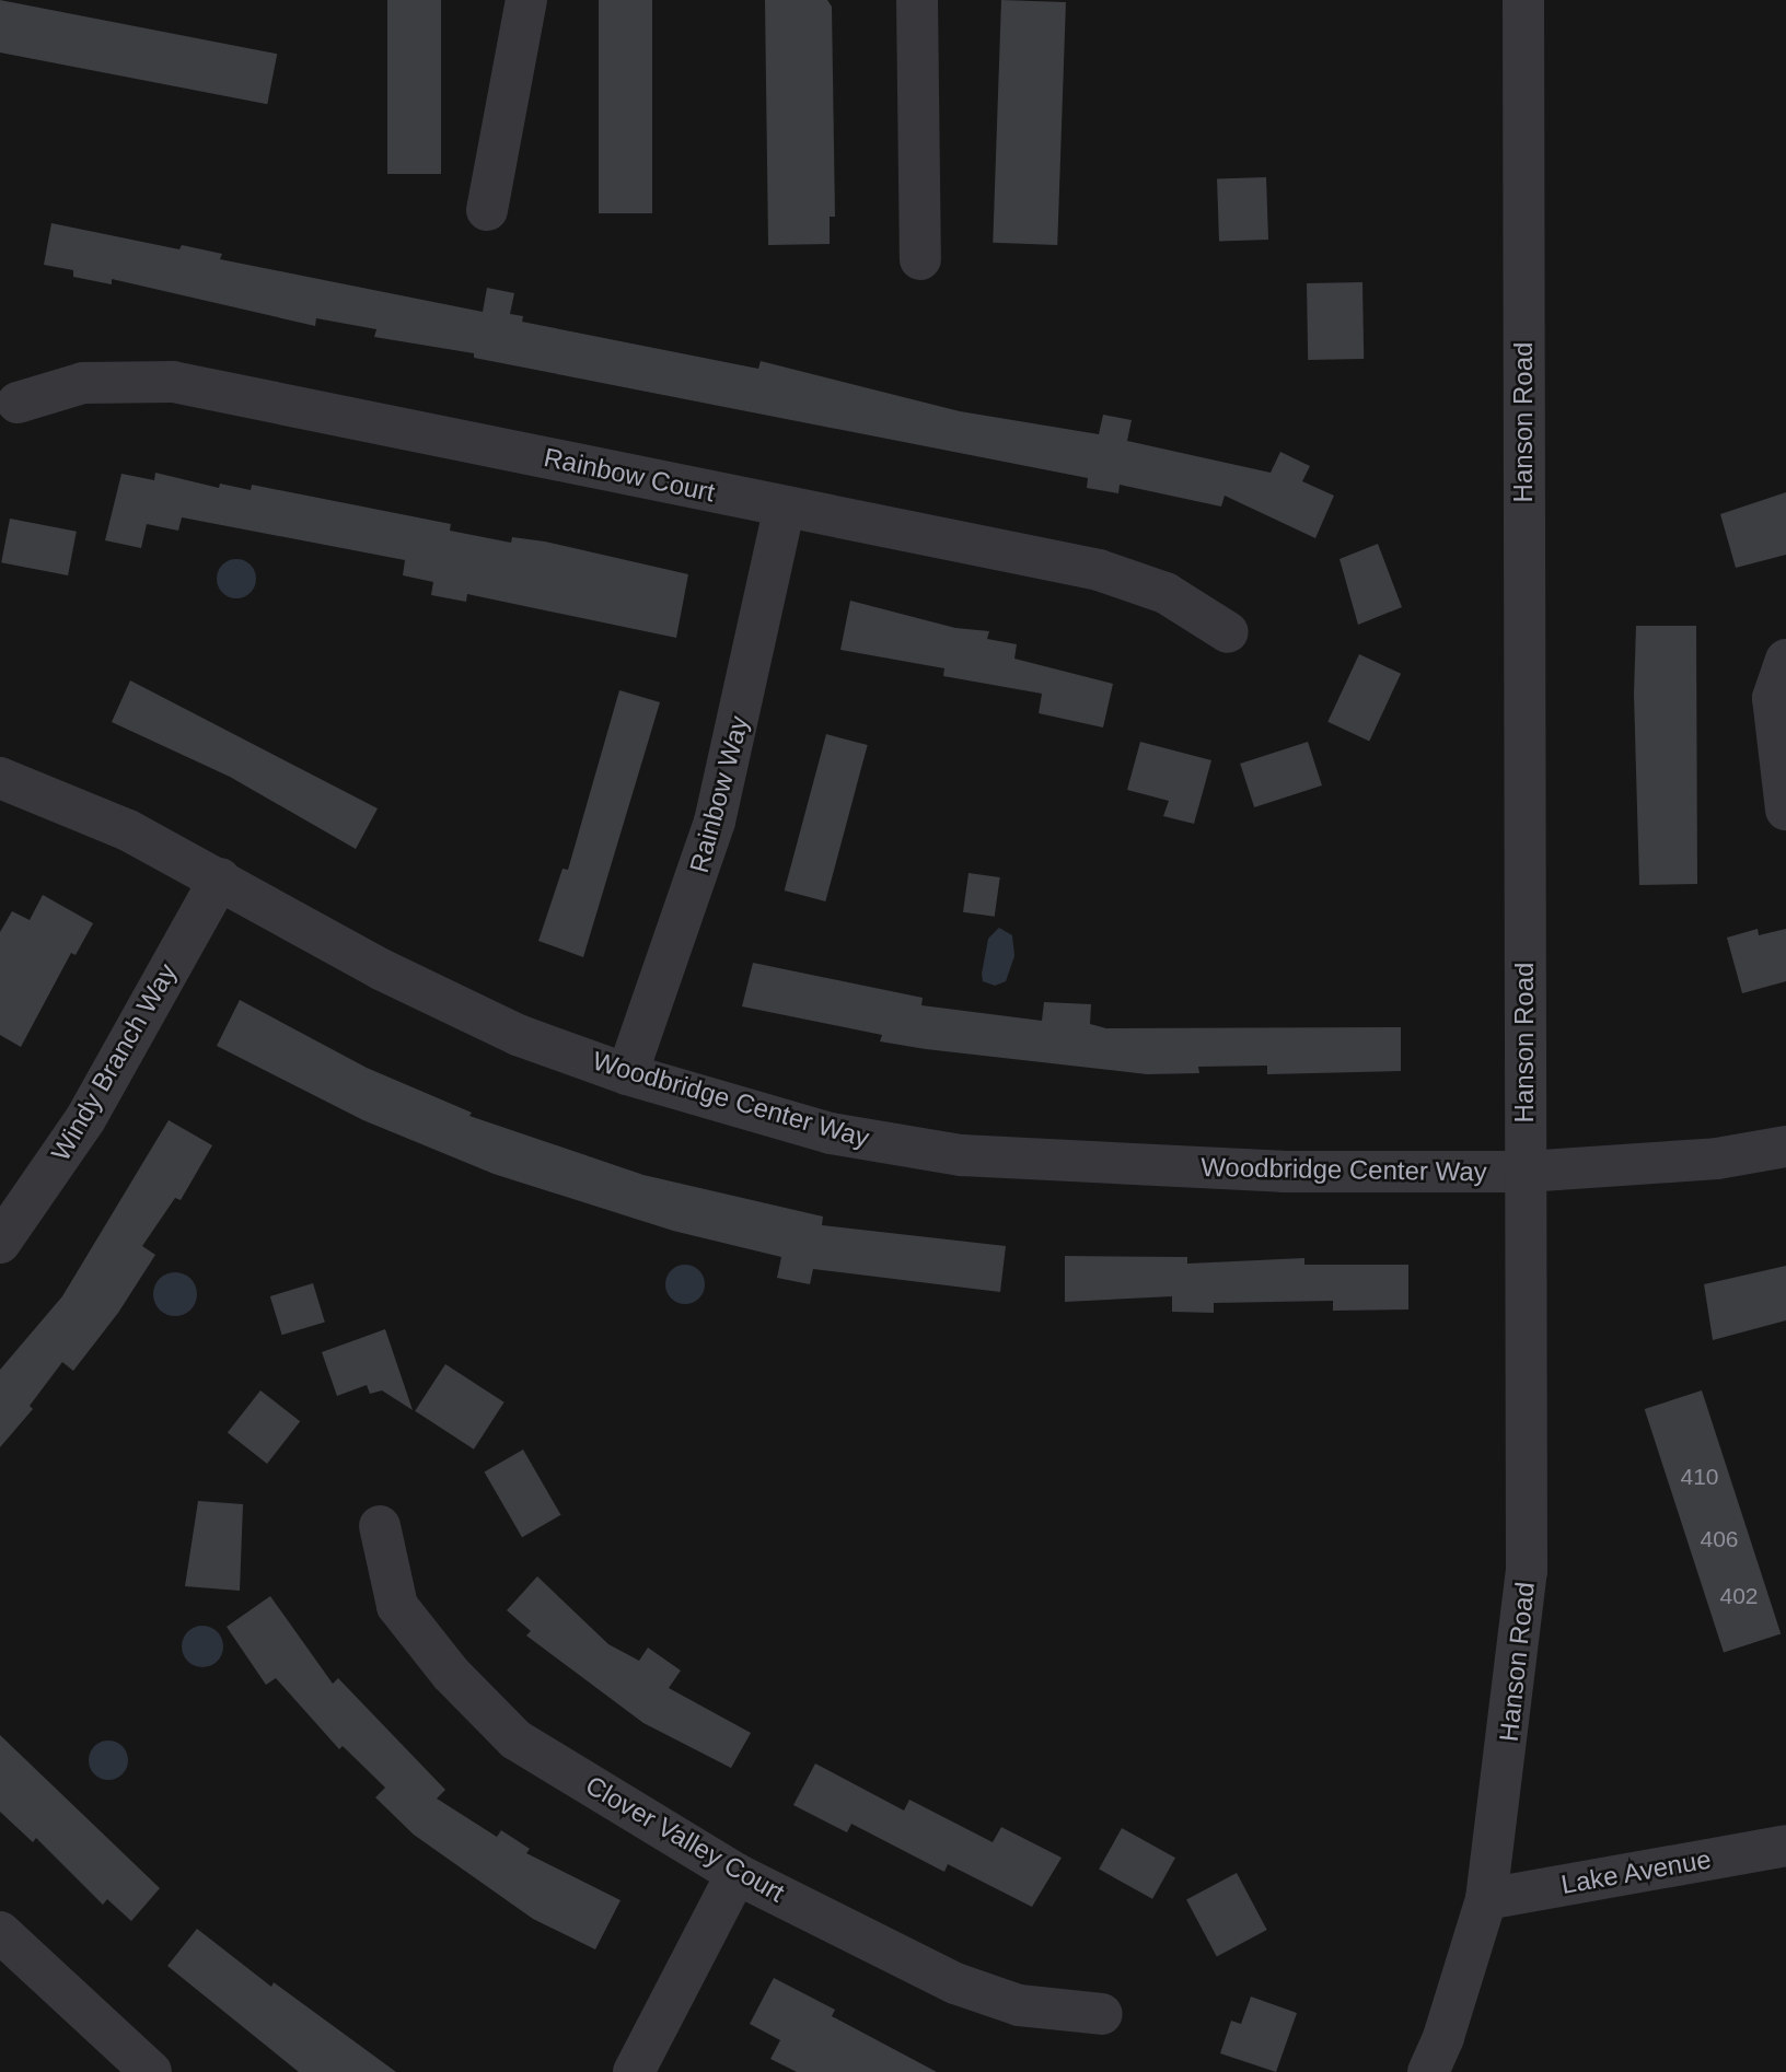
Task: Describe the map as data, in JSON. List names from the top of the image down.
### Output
{
  "streets": {
    "street": [
      "Hanson Road",
      "Rainbow Court",
      "Rainbow Way",
      "Windy Branch Way",
      "Woodbridge Center Way",
      "Clover Valley Court",
      "Lake Avenue"
    ]
  },
  "crossings": [
    ["Hanson Road", "Woodbridge Center Way"],
    ["Hanson Road", "Lake Avenue"],
    ["Rainbow Court", "Rainbow Way"],
    ["Rainbow Way", "Woodbridge Center Way"],
    ["Windy Branch Way", "Woodbridge Center Way"]
  ],
  "house_numbers": ["410", "406", "402"]
}
